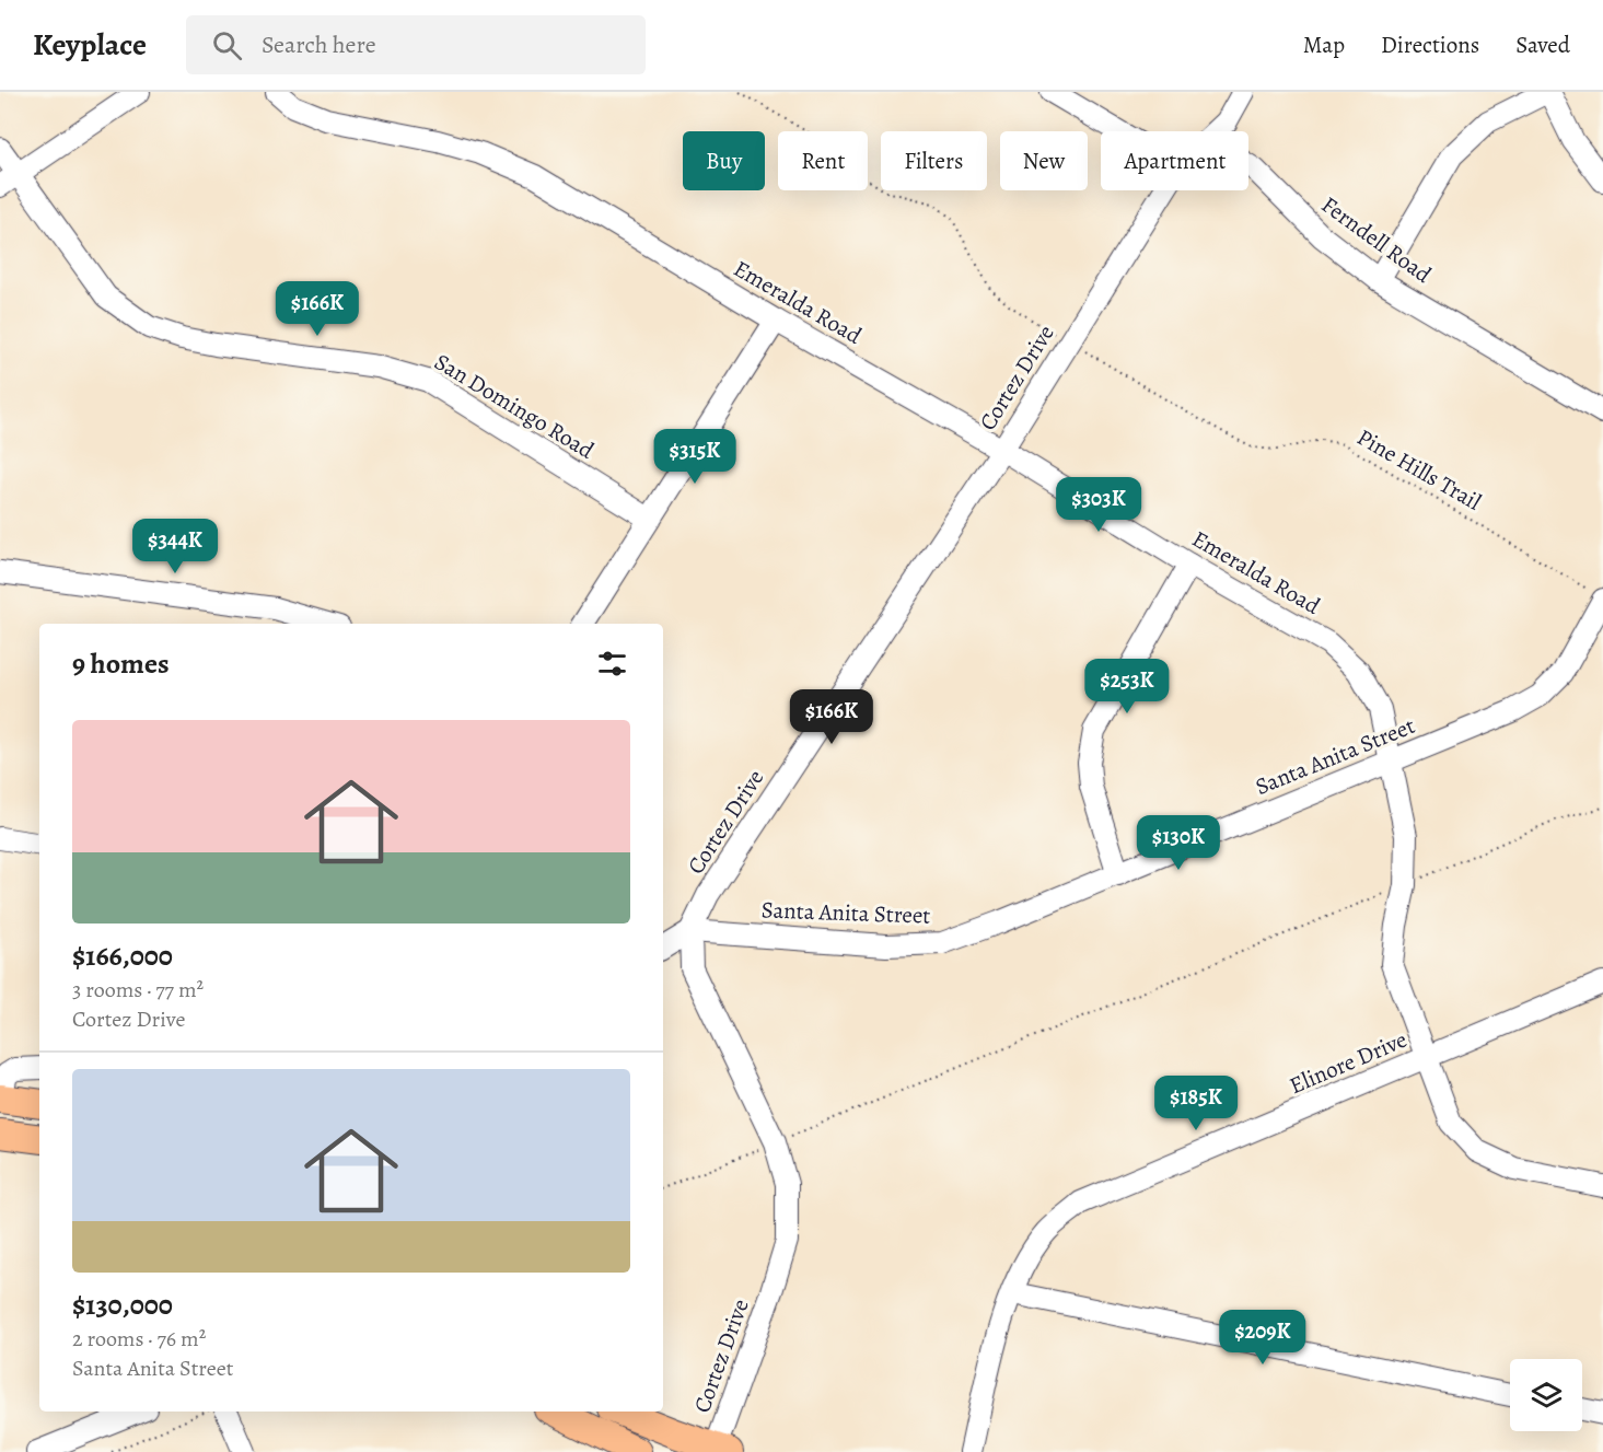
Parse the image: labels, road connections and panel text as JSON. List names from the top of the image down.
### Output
{
  "streets": {
    "street": [
      "Ferndell Road",
      "Emeralda Road",
      "Cortez Drive",
      "San Domingo Road",
      "Santa Anita Street",
      "Elinore Drive"
    ],
    "path": ["Pine Hills Trail"]
  },
  "crossings": [
    ["Emeralda Road", "Cortez Drive"],
    ["Emeralda Road", "Santa Anita Street"],
    ["Emeralda Road", "Elinore Drive"],
    ["Cortez Drive", "Santa Anita Street"],
    ["Pine Hills Trail", "Santa Anita Street"]
  ],
  "page": {
    "header": "Keyplace",
    "search": "Search here",
    "nav": ["Map", "Directions", "Saved"],
    "chip": [
      "Buy",
      "Rent",
      "Filters",
      "New",
      "Apartment"
    ],
    "price": [
      "$166K",
      "$315K",
      "$303K",
      "$344K",
      "$253K",
      "$166K",
      "$130K",
      "$185K",
      "$209K"
    ],
    "heading": "9 homes",
    "list": [
      {
        "name": "$166,000",
        "note": "3 rooms · 77 m² · Cortez Drive"
      },
      {
        "name": "$130,000",
        "note": "2 rooms · 76 m² · Santa Anita Street"
      }
    ]
  }
}
